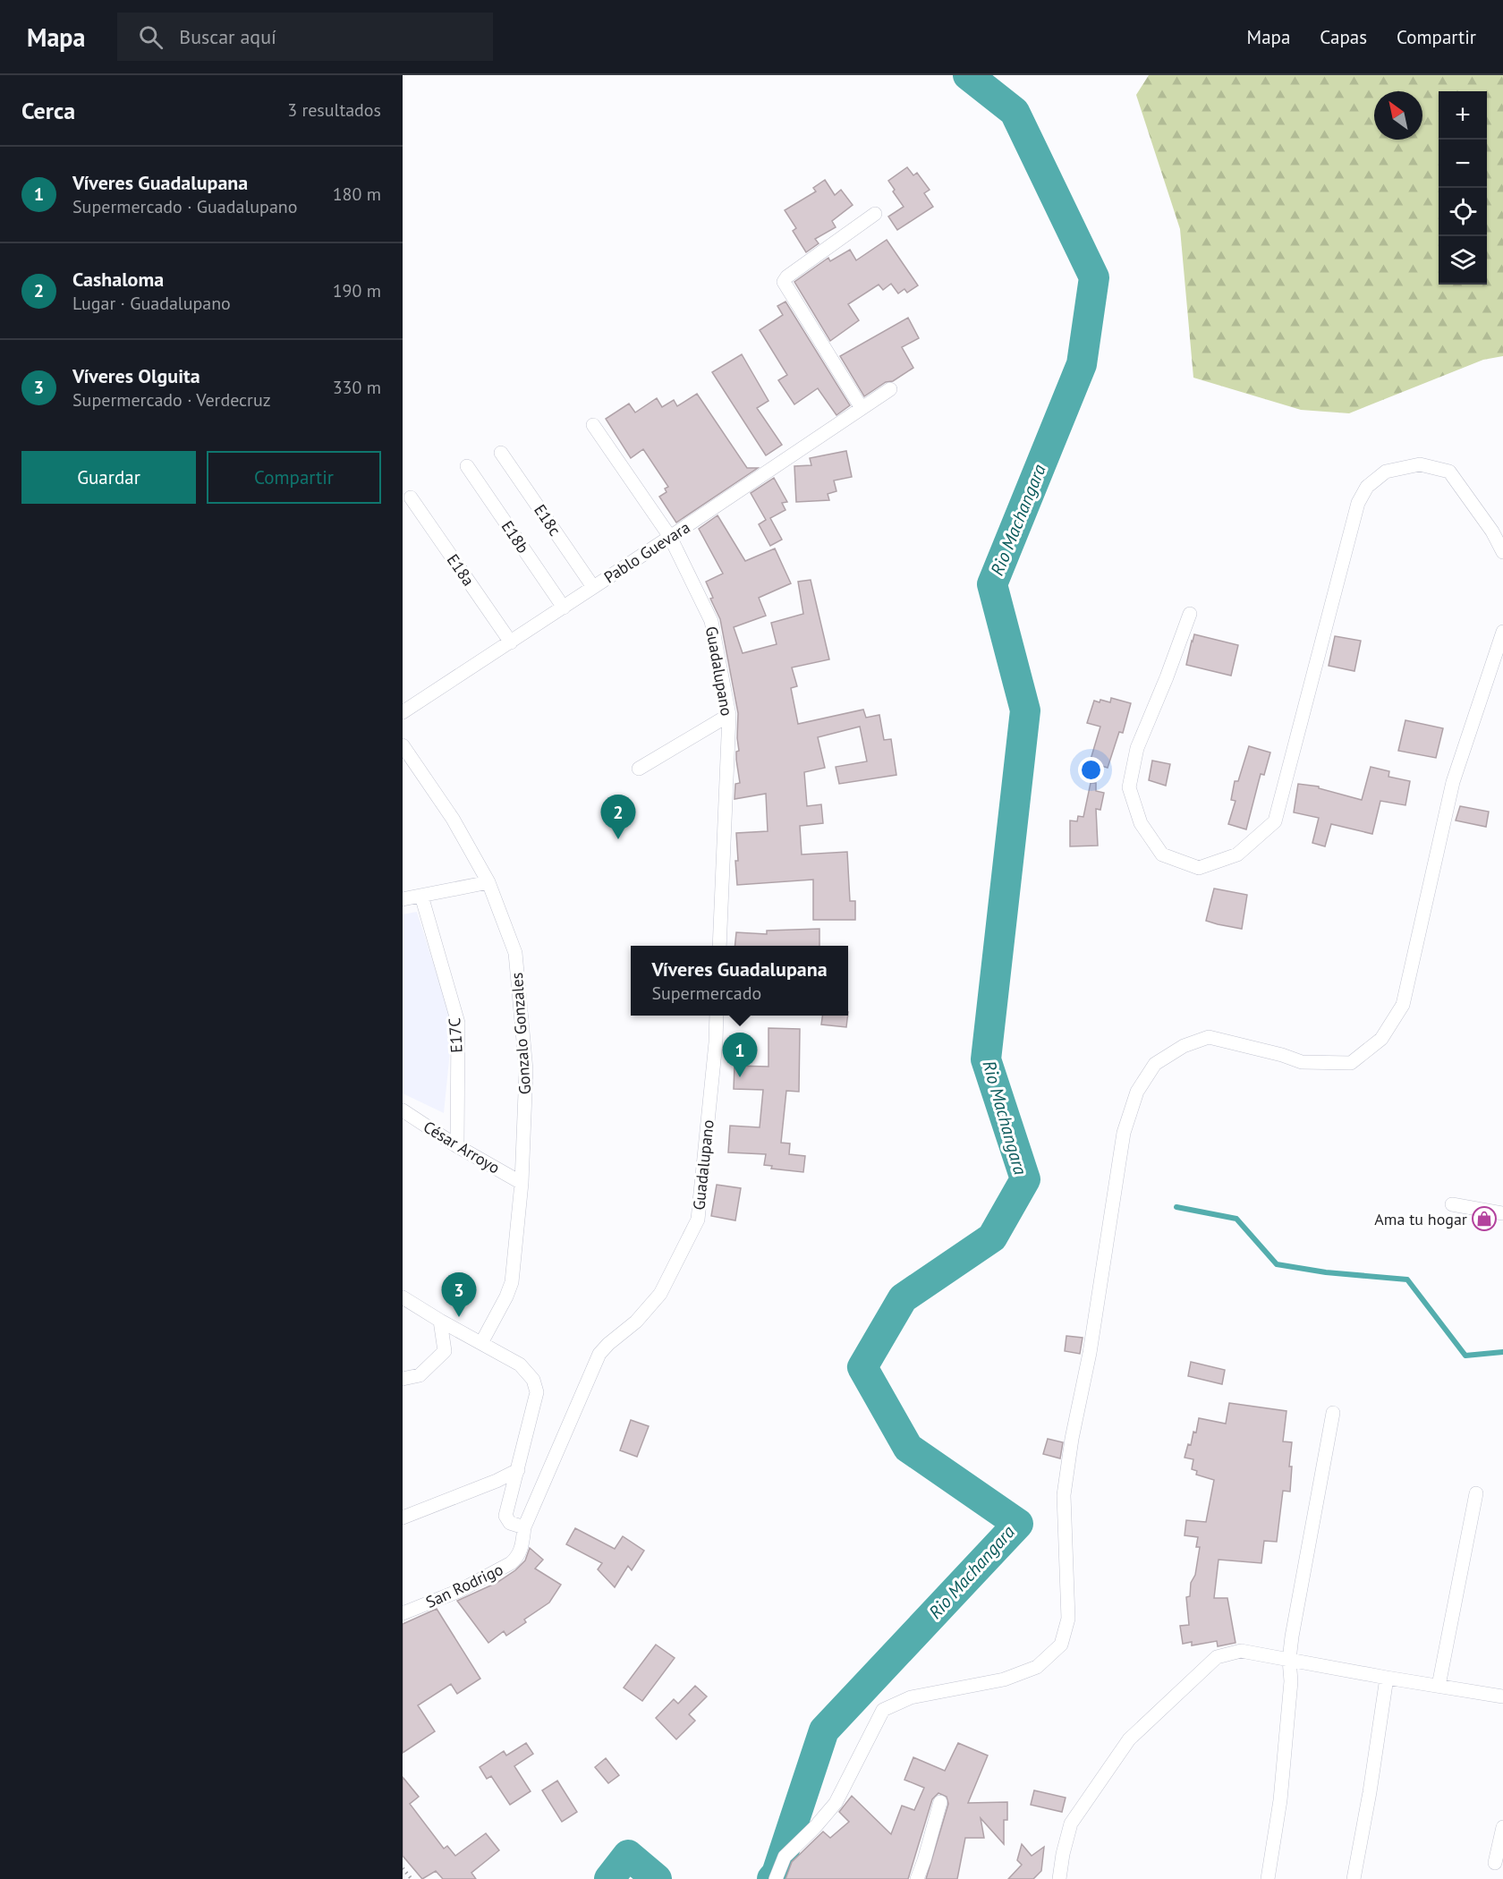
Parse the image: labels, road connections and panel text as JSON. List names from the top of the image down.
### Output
{
  "streets": {
    "street": [
      "E18c",
      "E18b",
      "Pablo Guevara",
      "E18a",
      "Guadalupano",
      "Gonzalo Gonzales",
      "E17C",
      "César Arroyo",
      "San Rodrigo"
    ]
  },
  "crossings": [
    ["E18c", "Pablo Guevara"],
    ["E18b", "Pablo Guevara"],
    ["Pablo Guevara", "E18a"],
    ["Pablo Guevara", "Guadalupano"],
    ["Guadalupano", "San Rodrigo"],
    ["Gonzalo Gonzales", "César Arroyo"],
    ["E17C", "César Arroyo"]
  ],
  "water": ["Rio Machangara"],
  "places": {
    "shop": ["Ama tu hogar"]
  },
  "north": "top left",
  "page": {
    "header": "Mapa",
    "search": "Buscar aquí",
    "nav": ["Mapa", "Capas", "Compartir"],
    "heading": ["Cerca", "3 resultados"],
    "map_buttons": ["+", "−"],
    "list": [
      {
        "mark": "1",
        "name": "Víveres Guadalupana",
        "note": "Supermercado · Guadalupano",
        "value": "180 m"
      },
      {
        "mark": "2",
        "name": "Cashaloma",
        "note": "Lugar · Guadalupano",
        "value": "190 m"
      },
      {
        "mark": "3",
        "name": "Víveres Olguita",
        "note": "Supermercado · Verdecruz",
        "value": "330 m"
      }
    ],
    "buttons": ["Guardar", "Compartir"],
    "pins": ["2", "1", "3"],
    "popup": ["Víveres Guadalupana", "Supermercado"]
  }
}
